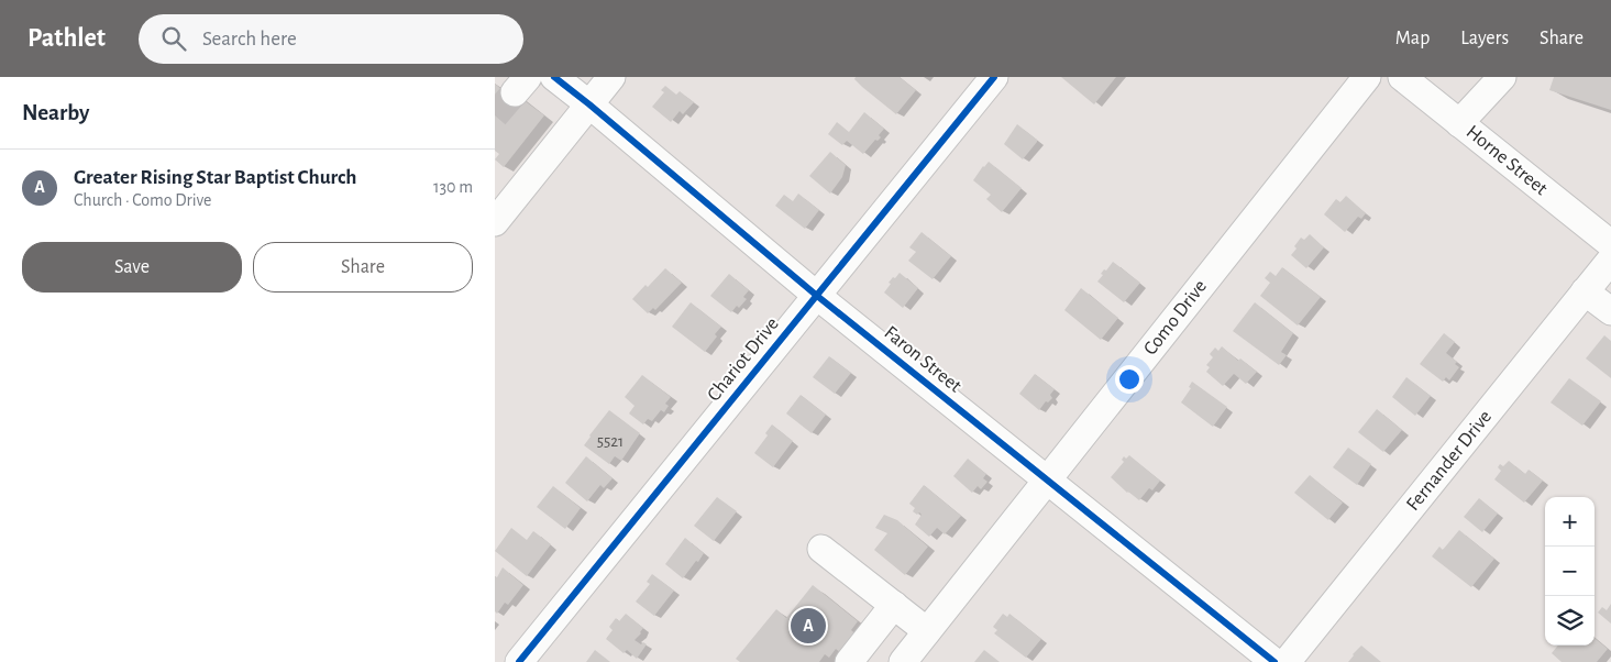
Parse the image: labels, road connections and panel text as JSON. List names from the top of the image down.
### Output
{
  "streets": {
    "street": [
      "Horne Street",
      "Como Drive",
      "Chariot Drive",
      "Faron Street",
      "Fernander Drive"
    ]
  },
  "crossings": [
    ["Como Drive", "Faron Street"],
    ["Chariot Drive", "Faron Street"]
  ],
  "house_numbers": ["5521"],
  "page": {
    "header": "Pathlet",
    "search": "Search here",
    "nav": ["Map", "Layers", "Share"],
    "heading": "Nearby",
    "list": [
      {
        "mark": "A",
        "name": "Greater Rising Star Baptist Church",
        "note": "Church · Como Drive",
        "value": "130 m"
      }
    ],
    "buttons": ["Save", "Share"],
    "map_buttons": ["+", "−"],
    "pins": "A"
  }
}
